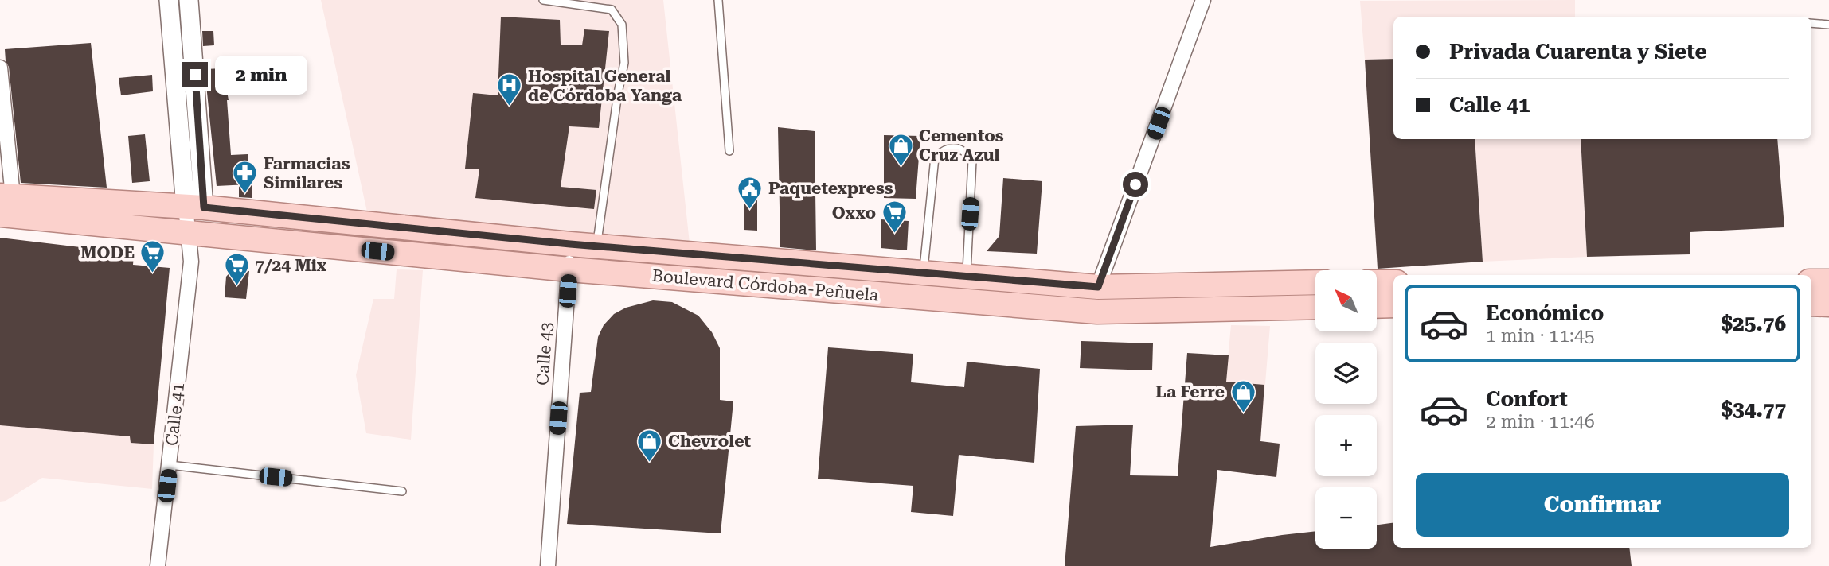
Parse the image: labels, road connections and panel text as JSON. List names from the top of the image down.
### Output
{
  "streets": {
    "main road": ["Boulevard Córdoba-Peñuela"],
    "street": ["Calle 43", "Calle 41"]
  },
  "crossings": [
    ["Boulevard Córdoba-Peñuela", "Calle 43"],
    ["Boulevard Córdoba-Peñuela", "Calle 41"]
  ],
  "places": {
    "hospital": ["Hospital General de Córdoba Yanga"],
    "shop": ["Cementos Cruz Azul", "La Ferre", "Chevrolet"],
    "pharmacy": ["Farmacias Similares"],
    "public building": ["Paquetexpress"],
    "supermarket": ["Oxxo", "MODE", "7/24 Mix"]
  },
  "north": "top left",
  "page": {
    "banner": ["Privada Cuarenta y Siete", "Calle 41"],
    "bubble": "2 min",
    "map_buttons": ["+", "−"],
    "list": [
      {
        "name": "Económico",
        "note": "1 min · 11:45",
        "value": "$25.76"
      },
      {
        "name": "Confort",
        "note": "2 min · 11:46",
        "value": "$34.77"
      }
    ],
    "buttons": "Confirmar"
  }
}
